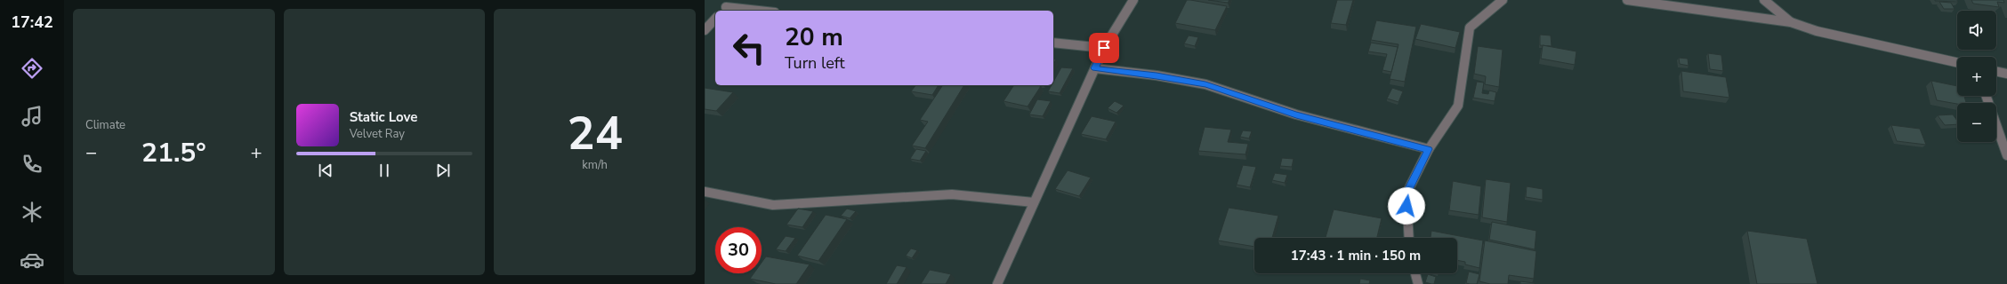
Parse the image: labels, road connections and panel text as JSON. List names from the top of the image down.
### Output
{
  "page": {
    "tabs": "17:42",
    "tile": [
      "Climate",
      ["24", "km/h"]
    ],
    "map_buttons": ["+", "−"],
    "turn": ["20 m", "Turn left"],
    "song": ["Static Love", "Velvet Ray"],
    "heat": ["−", "21.5°", "+"],
    "limit": "30",
    "trip": "17:43 · 1 min · 150 m"
  }
}
